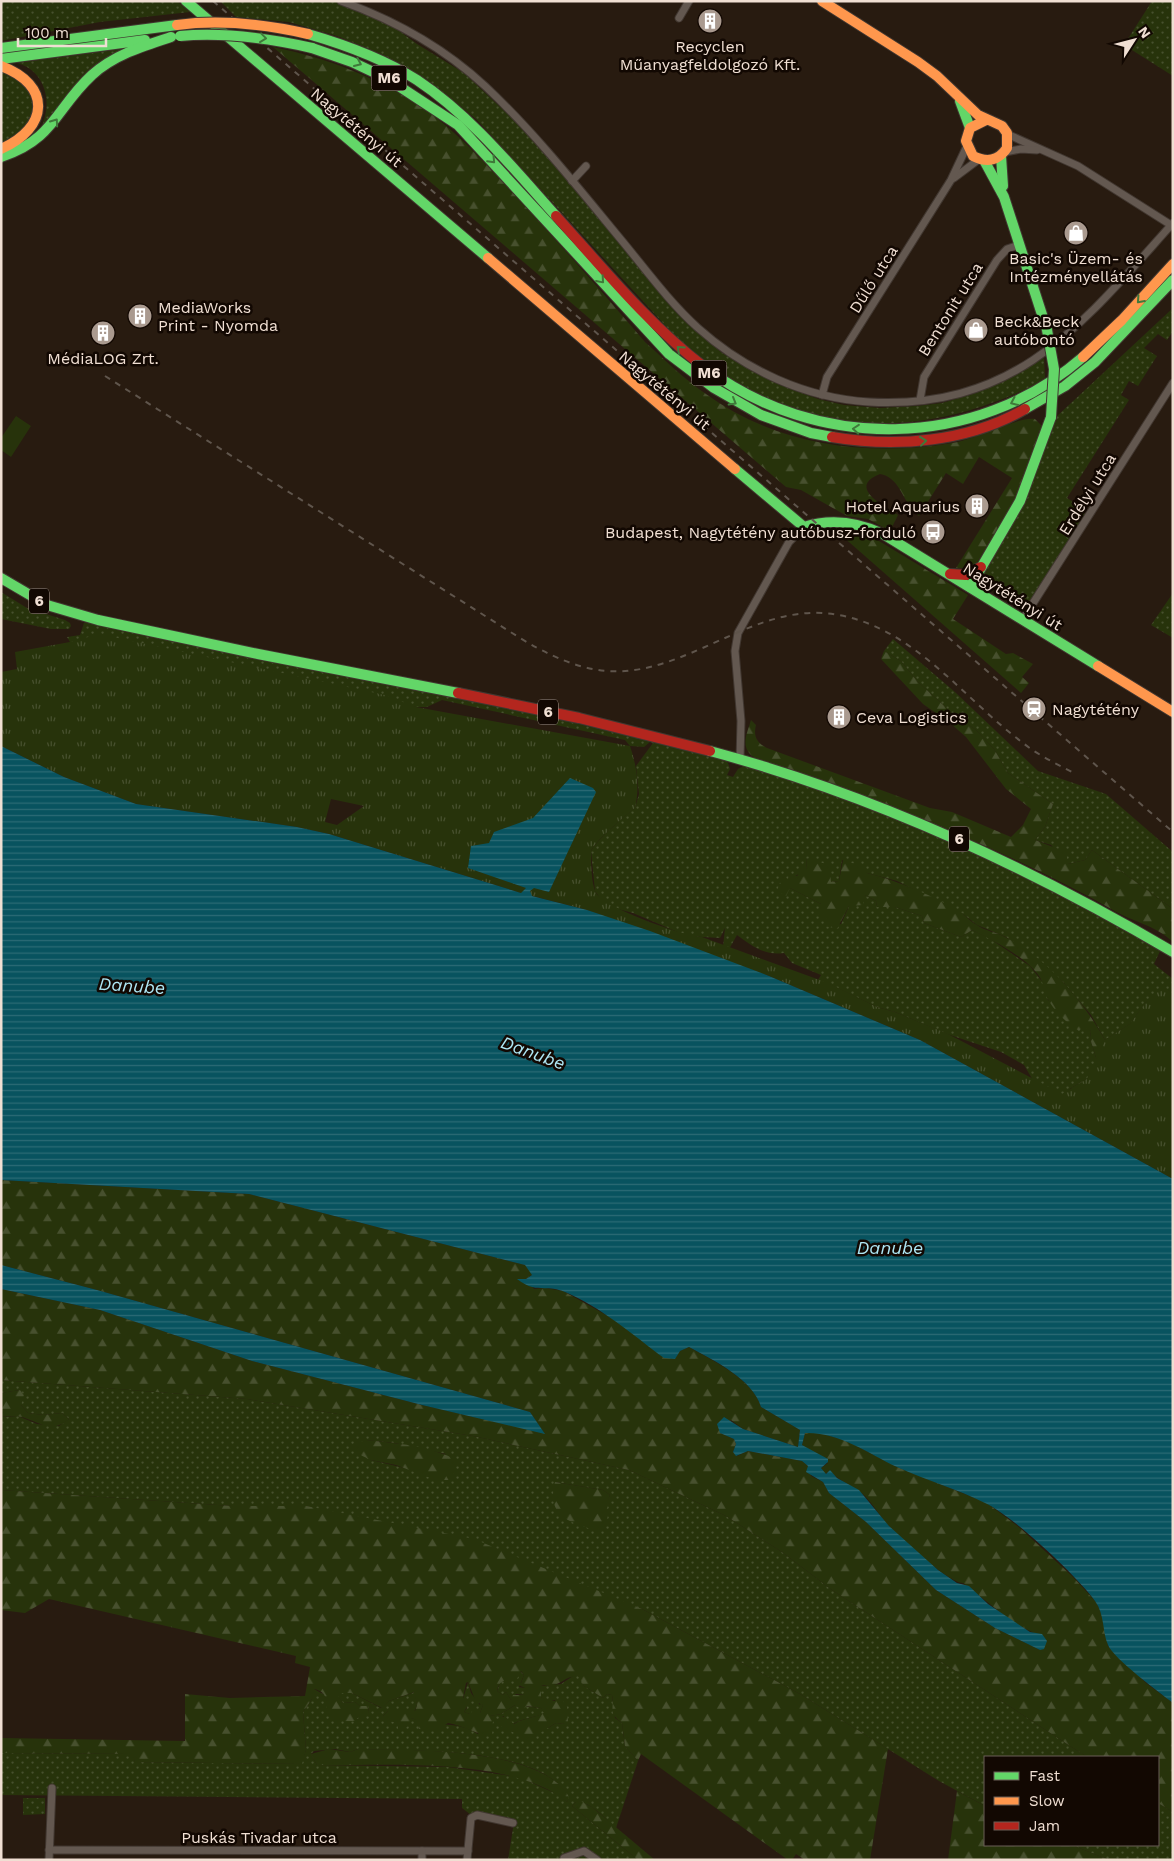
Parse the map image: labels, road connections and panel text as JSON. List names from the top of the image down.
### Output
{
  "streets": {
    "main road": ["M6", "Nagytétényi út", "6"],
    "street": [
      "Dűlő utca",
      "Bentonit utca",
      "Erdélyi utca",
      "Puskás Tivadar utca"
    ]
  },
  "crossings": [
    ["Nagytétényi út", "Erdélyi utca"]
  ],
  "water": ["Danube"],
  "places": {
    "building": [
      "Recyclen Műanyagfeldolgozó Kft.",
      "MediaWorks Print - Nyomda",
      "MédiaLOG Zrt.",
      "Hotel Aquarius",
      "Ceva Logistics"
    ],
    "shop": ["Basic's Üzem- és Intézményellátás", "Beck&Beck autóbontó"],
    "bus stop": ["Budapest, Nagytétény autóbusz-forduló"],
    "station": ["Nagytétény"]
  },
  "legend": ["Fast", "Slow", "Jam"],
  "scale_bar": "100 m",
  "north": "top right"
}
